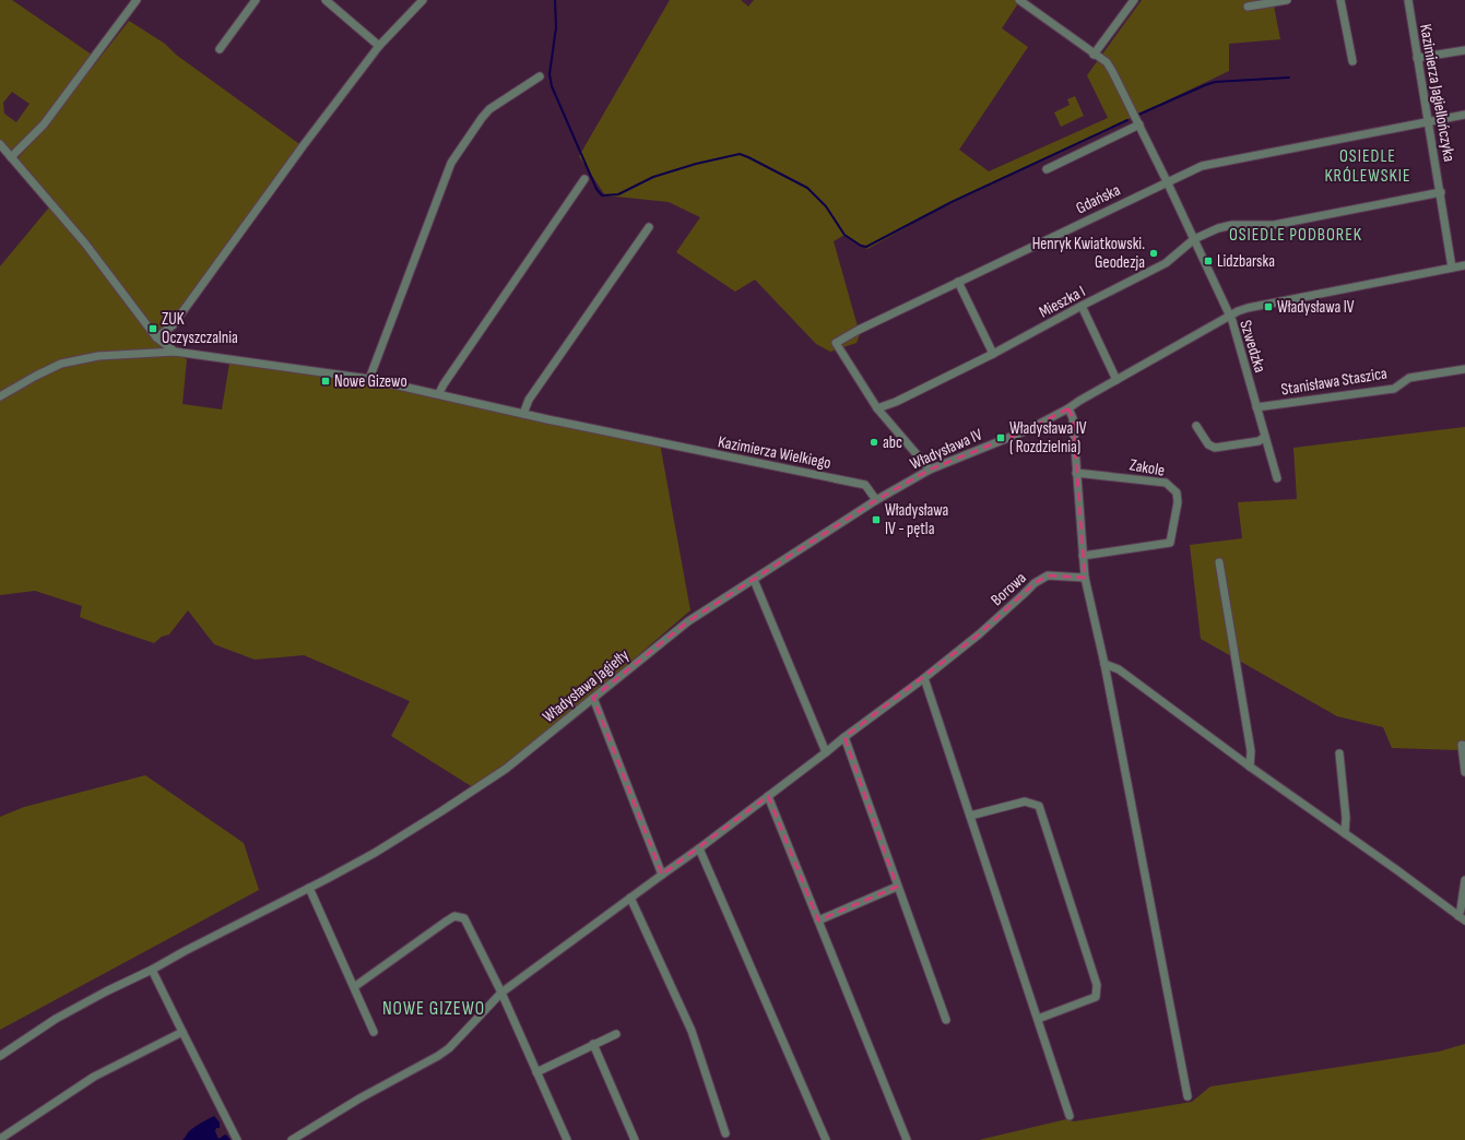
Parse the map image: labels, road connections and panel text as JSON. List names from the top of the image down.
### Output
{
  "streets": {
    "street": [
      "Kazimierza Jagiellończyka",
      "Gdańska",
      "Mieszka I",
      "Szwedzka",
      "Stanisława Staszica",
      "Władysława IV",
      "Kazimierza Wielkiego",
      "Zakole",
      "Borowa",
      "Władysława Jagiełły"
    ]
  },
  "crossings": [
    ["Kazimierza Jagiellończyka", "Gdańska"],
    ["Kazimierza Jagiellończyka", "Mieszka I"],
    ["Kazimierza Jagiellończyka", "Władysława IV"],
    ["Gdańska", "Mieszka I"],
    ["Szwedzka", "Stanisława Staszica"],
    ["Szwedzka", "Władysława IV"],
    ["Władysława IV", "Kazimierza Wielkiego"],
    ["Władysława IV", "Władysława Jagiełły"],
    ["Kazimierza Wielkiego", "Władysława Jagiełły"]
  ],
  "districts": ["OSIEDLE KRÓLEWSKIE", "OSIEDLE PODBOREK", "NOWE GIZEWO"],
  "places": {
    "other": ["Henryk Kwiatkowski. Geodezja", "abc"],
    "transit": [
      "Lidzbarska",
      "Władysława IV",
      "ZUK Oczyszczalnia",
      "Nowe Gizewo",
      "Władysława IV ( Rozdzielnia)",
      "Władysława IV - pętla"
    ]
  }
}
